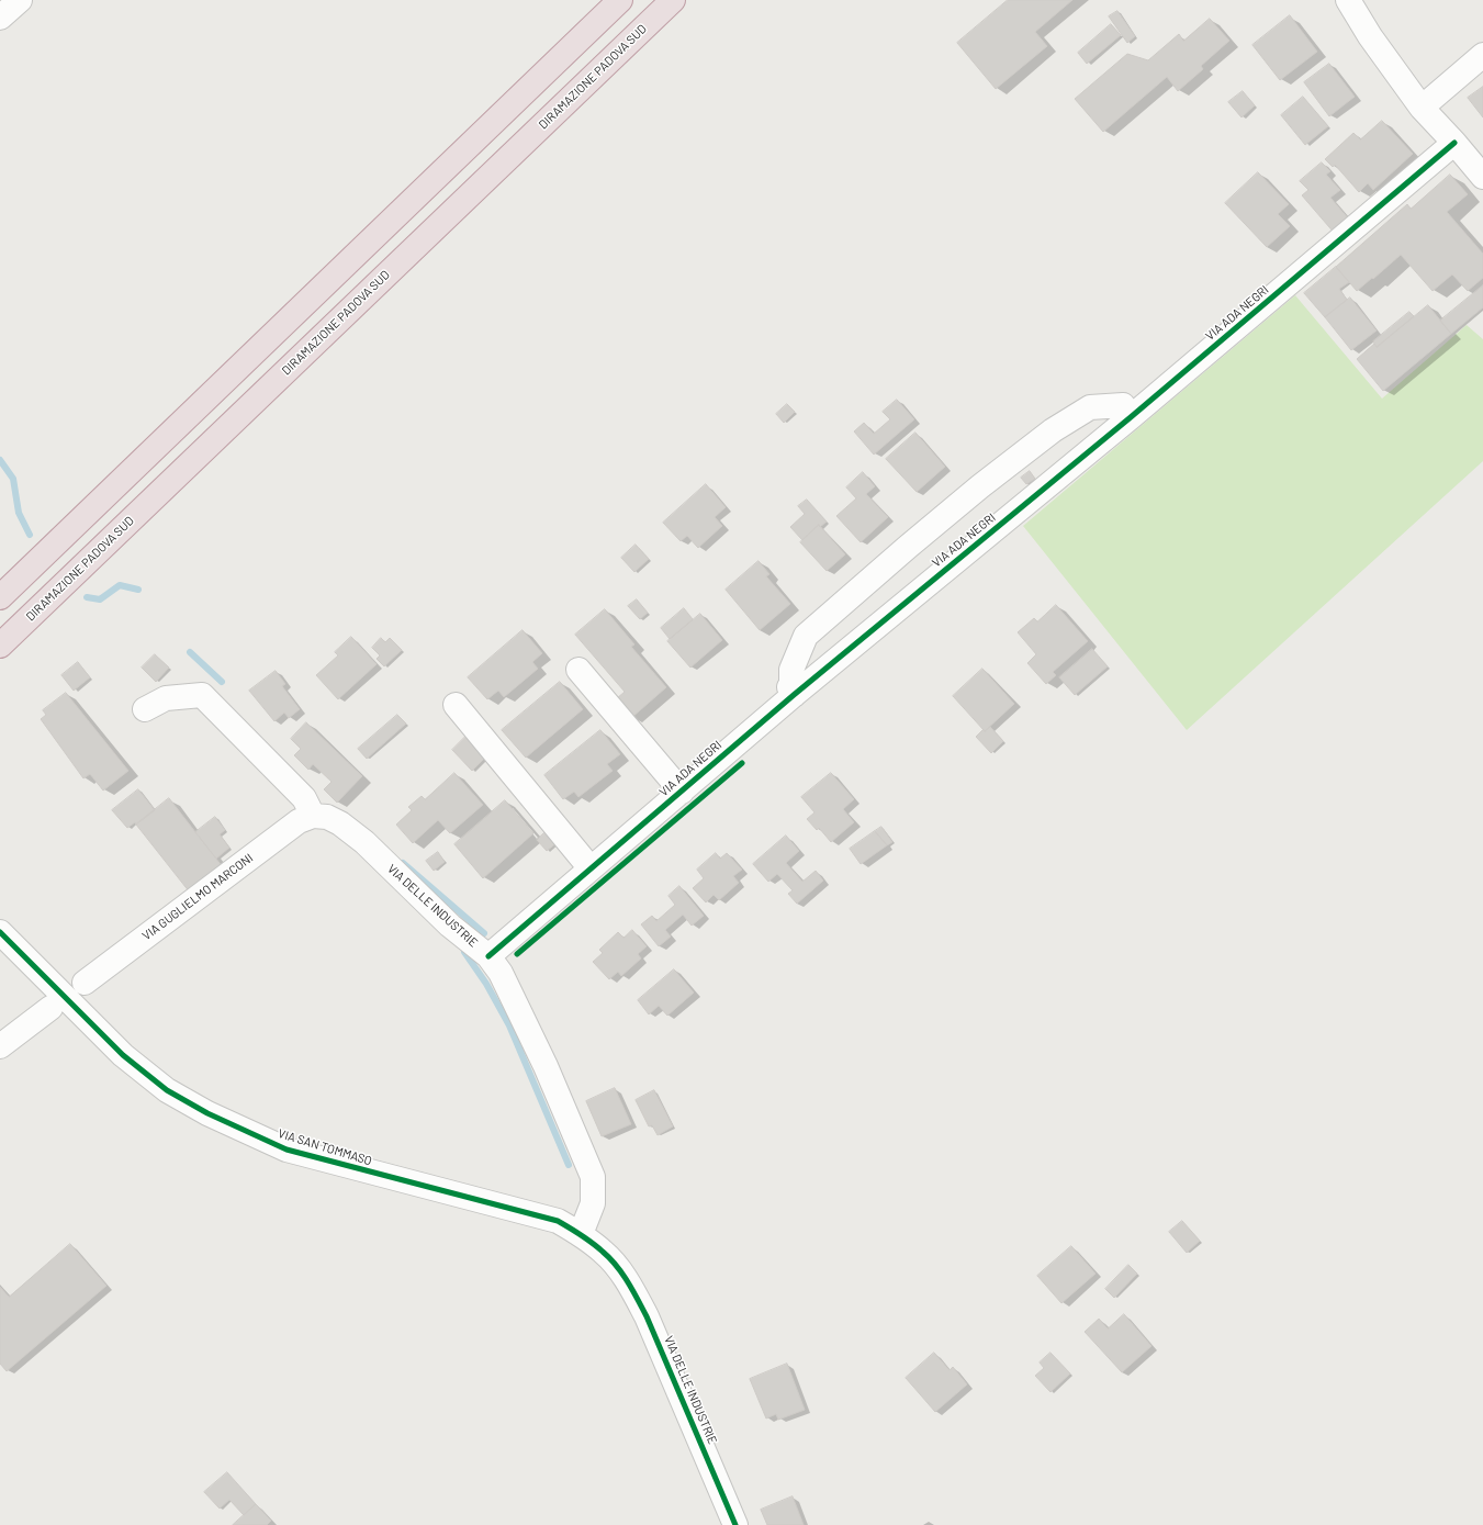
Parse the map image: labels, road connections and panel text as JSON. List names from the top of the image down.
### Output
{
  "streets": {
    "highway": ["DIRAMAZIONE PADOVA SUD"],
    "street": [
      "VIA ADA NEGRI",
      "VIA GUGLIELMO MARCONI",
      "VIA DELLE INDUSTRIE",
      "VIA SAN TOMMASO"
    ]
  },
  "crossings": [
    ["VIA ADA NEGRI", "VIA DELLE INDUSTRIE"],
    ["VIA GUGLIELMO MARCONI", "VIA DELLE INDUSTRIE"],
    ["VIA DELLE INDUSTRIE", "VIA SAN TOMMASO"]
  ]
}
